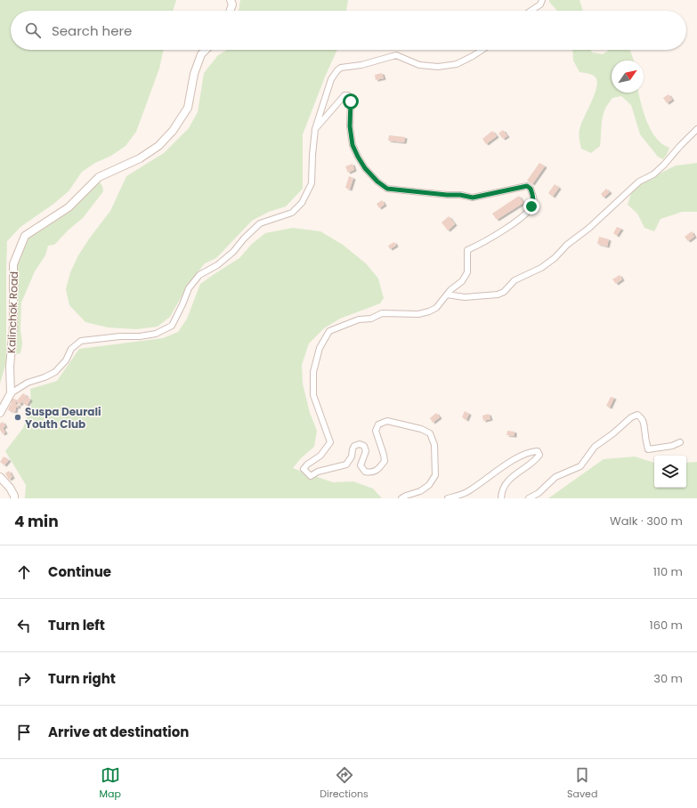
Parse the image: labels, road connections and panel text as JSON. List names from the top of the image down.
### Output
{
  "streets": {
    "street": ["Kalinchok Road"]
  },
  "places": ["Suspa Deurali Youth Club"],
  "north": "top right",
  "page": {
    "search": "Search here",
    "heading": ["4 min", "Walk · 300 m"],
    "list": [
      ["Continue", "110 m"],
      ["Turn left", "160 m"],
      ["Turn right", "30 m"],
      "Arrive at destination"
    ],
    "nav": ["Map", "Directions", "Saved"]
  }
}
